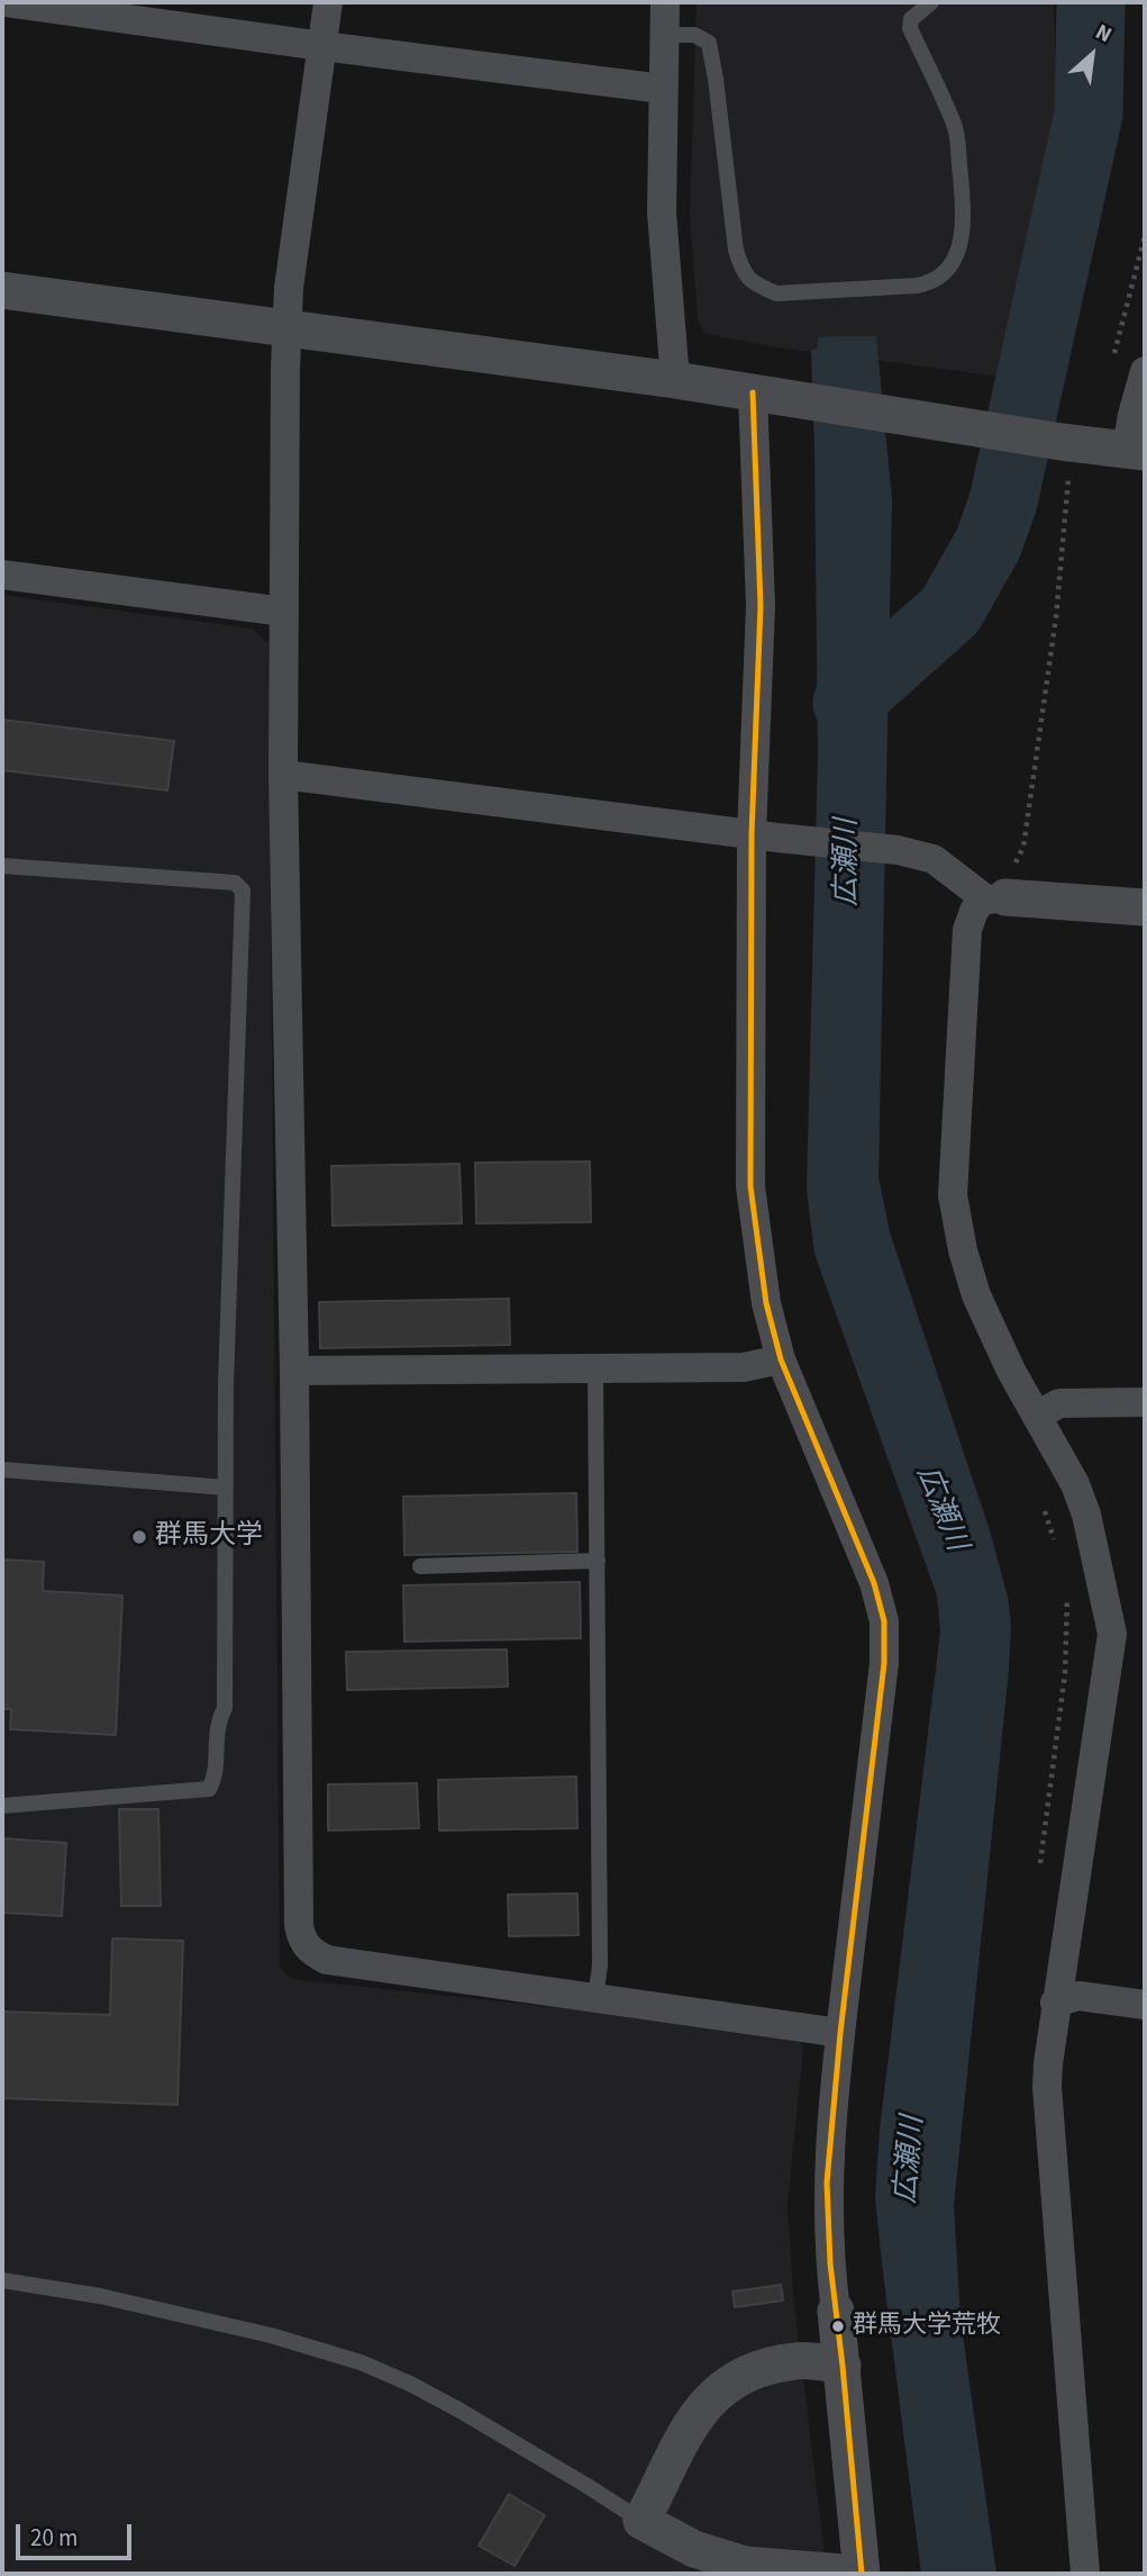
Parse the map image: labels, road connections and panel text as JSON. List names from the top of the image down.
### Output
{
  "water": ["広瀬川"],
  "places": ["群馬大学", "群馬大学荒牧"],
  "scale_bar": "20 m",
  "north": "top right"
}
